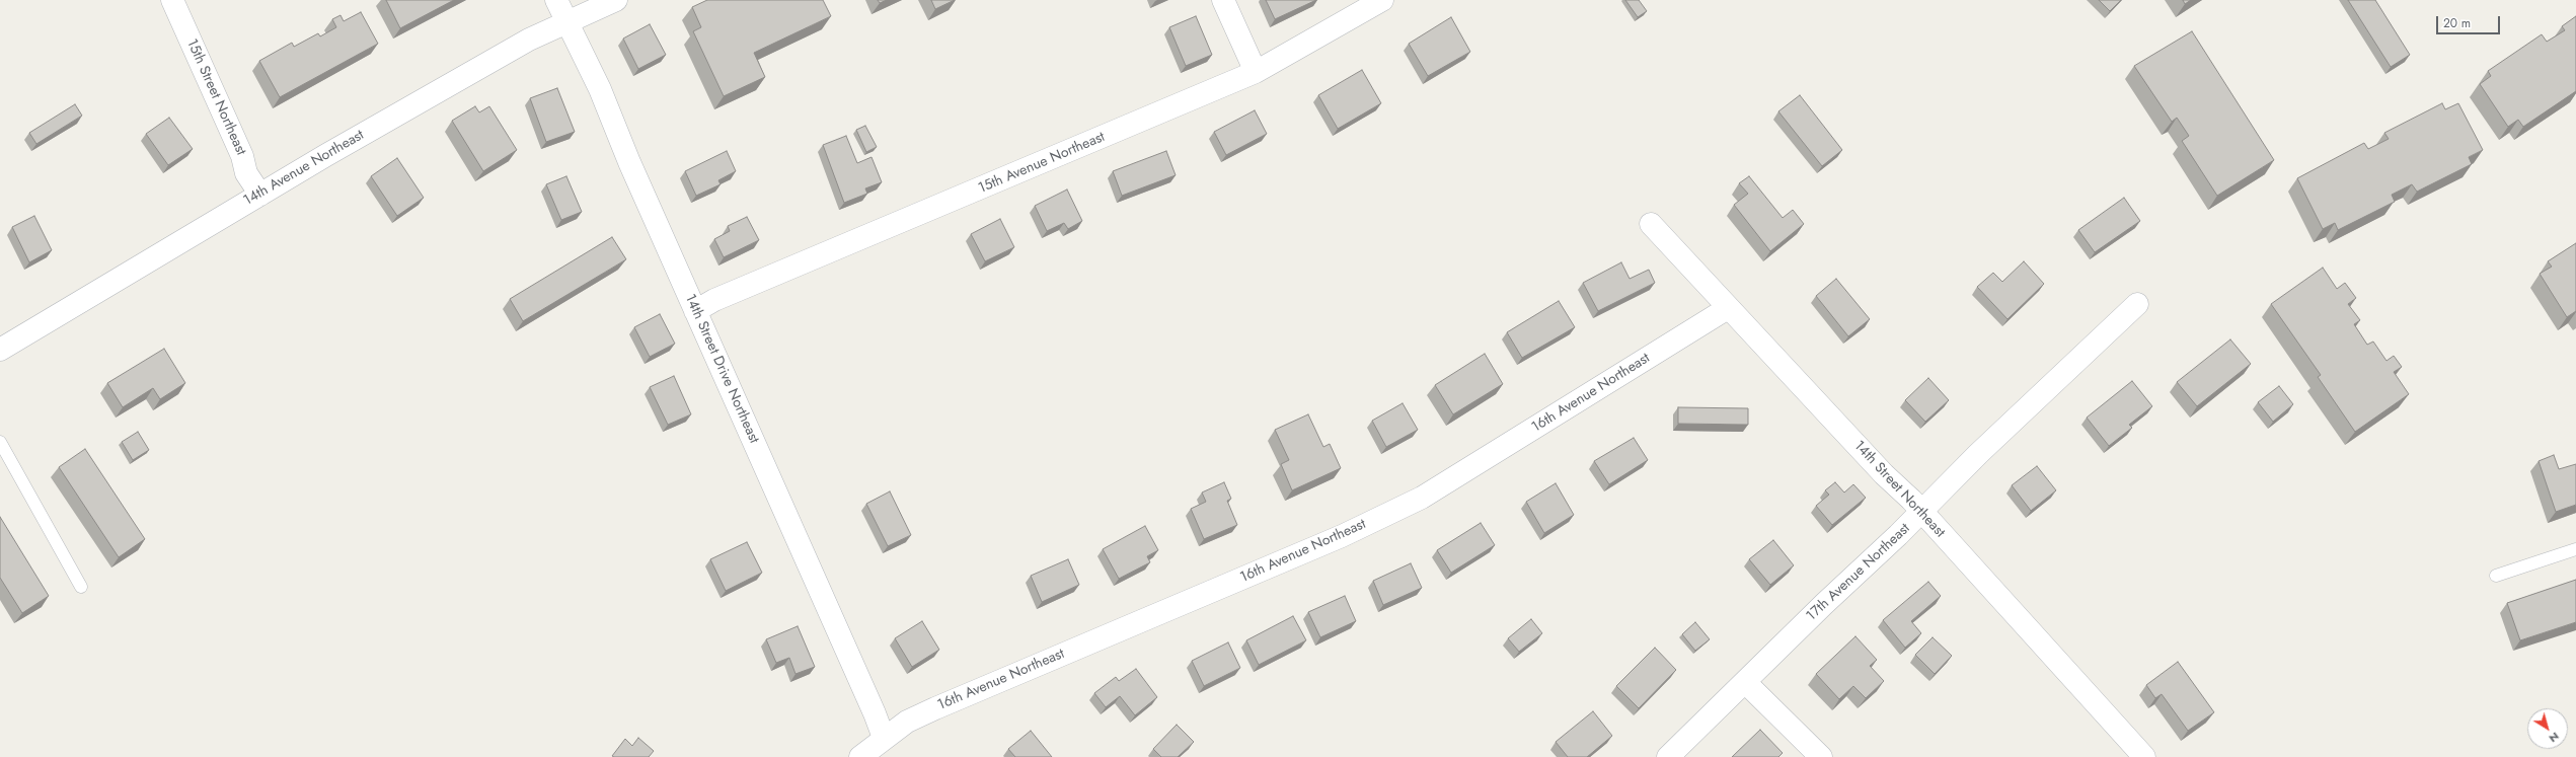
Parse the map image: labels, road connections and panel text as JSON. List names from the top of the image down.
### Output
{
  "streets": {
    "street": [
      "15th Street Northeast",
      "15th Avenue Northeast",
      "14th Avenue Northeast",
      "14th Street Drive Northeast",
      "16th Avenue Northeast",
      "14th Street Northeast",
      "17th Avenue Northeast"
    ]
  },
  "crossings": [
    ["15th Street Northeast", "14th Avenue Northeast"],
    ["15th Avenue Northeast", "14th Street Drive Northeast"],
    ["14th Avenue Northeast", "14th Street Drive Northeast"],
    ["14th Street Drive Northeast", "16th Avenue Northeast"],
    ["16th Avenue Northeast", "14th Street Northeast"],
    ["14th Street Northeast", "17th Avenue Northeast"]
  ],
  "scale_bar": "20 m",
  "north": "bottom right"
}
